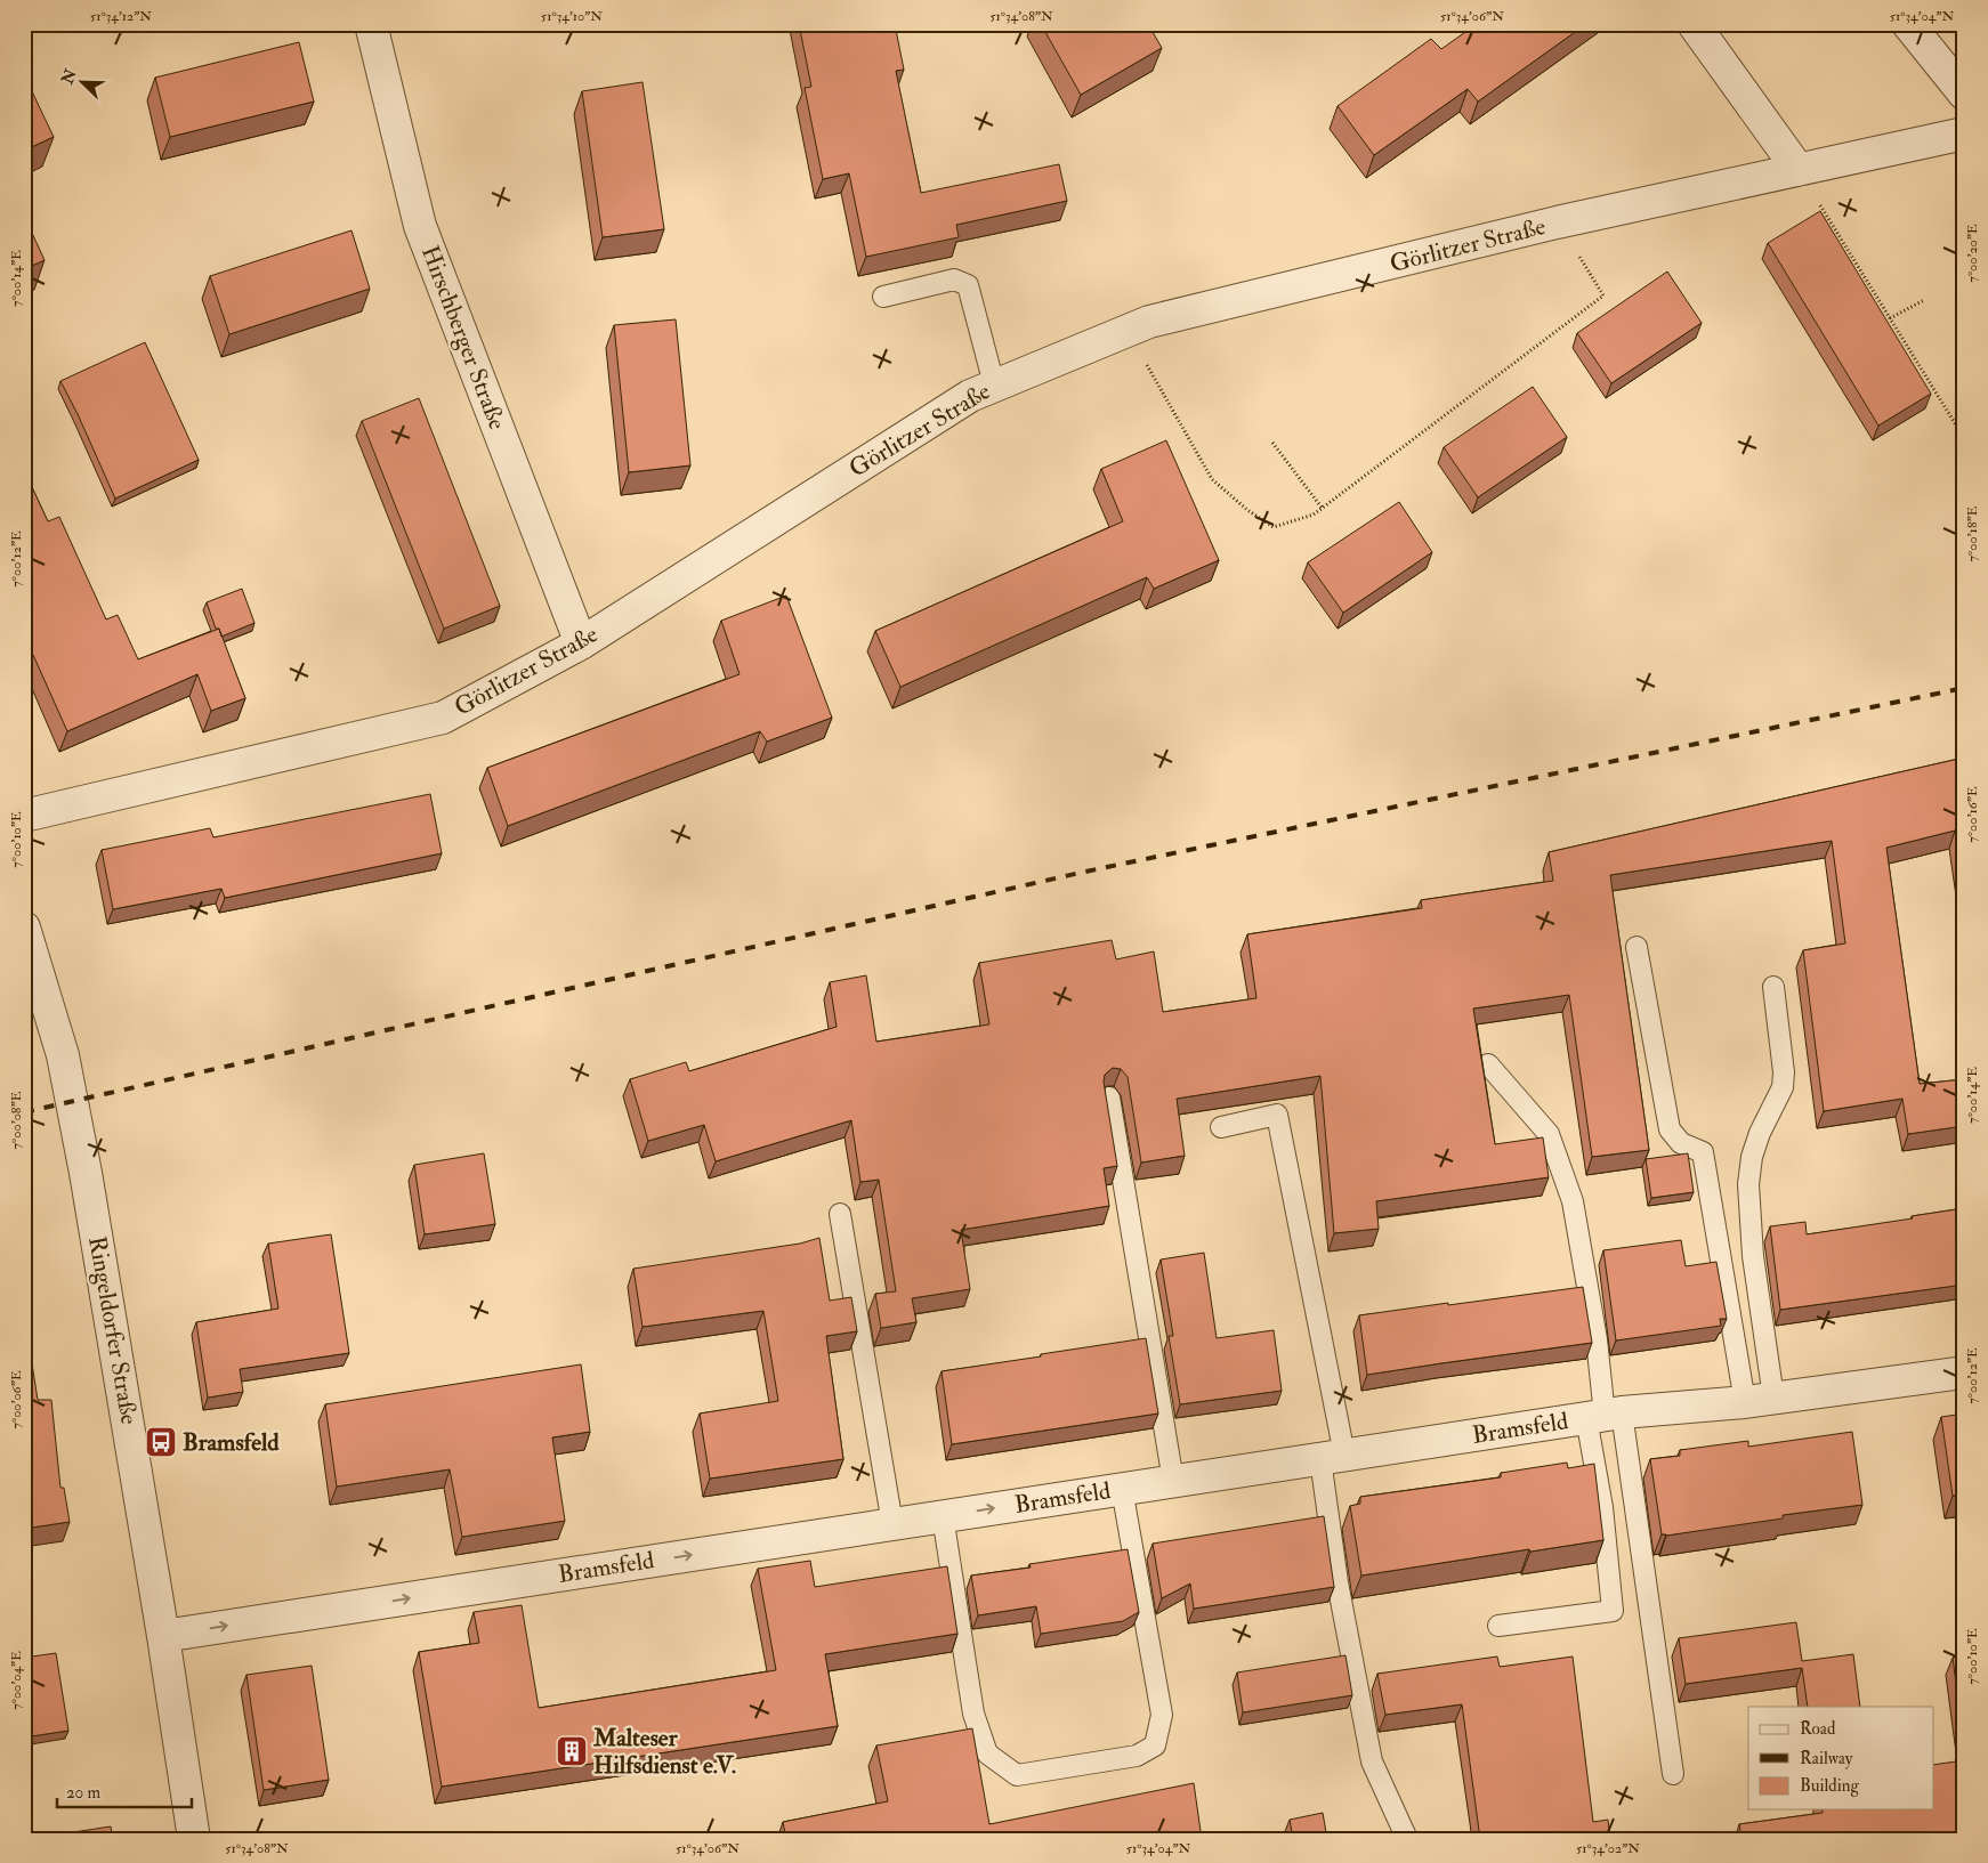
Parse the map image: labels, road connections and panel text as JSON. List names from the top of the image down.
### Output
{
  "streets": {
    "street": [
      "Görlitzer Straße",
      "Hirschberger Straße",
      "Ringeldorfer Straße",
      "Bramsfeld"
    ]
  },
  "crossings": [
    ["Görlitzer Straße", "Hirschberger Straße"],
    ["Ringeldorfer Straße", "Bramsfeld"]
  ],
  "one_way": ["Bramsfeld"],
  "places": {
    "bus stop": ["Bramsfeld"],
    "building": ["Malteser Hilfsdienst e.V."]
  },
  "legend": ["Road", "Railway", "Building"],
  "scale_bar": "20 m",
  "north": "top left",
  "coordinates": [
    "51°34'12\"N",
    "51°34'10\"N",
    "51°34'08\"N",
    "51°34'06\"N",
    "51°34'04\"N",
    "7°00'20\"E",
    "7°00'14\"E",
    "7°00'18\"E",
    "7°00'12\"E",
    "7°00'16\"E",
    "7°00'10\"E",
    "7°00'08\"E",
    "7°00'06\"E",
    "7°00'04\"E",
    "51°34'02\"N"
  ]
}
